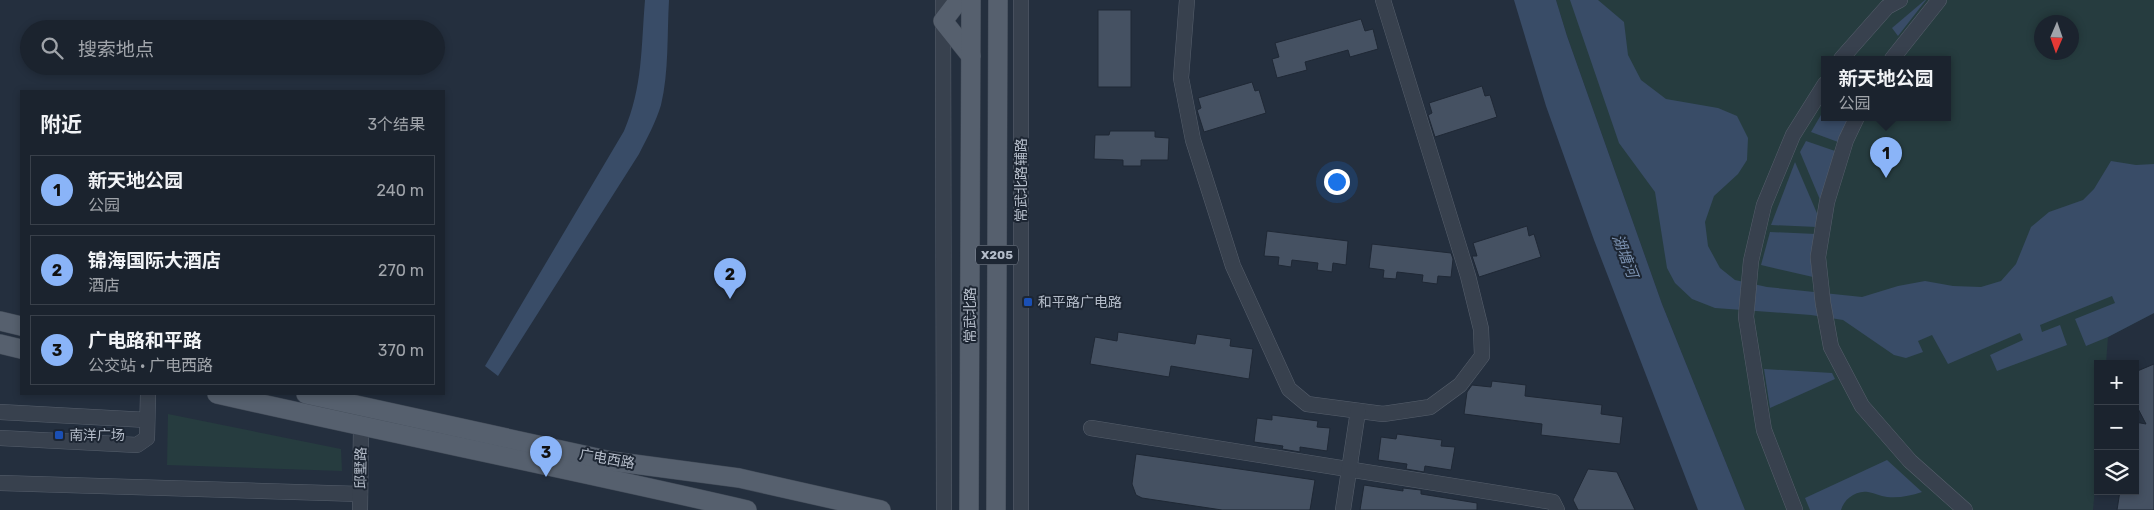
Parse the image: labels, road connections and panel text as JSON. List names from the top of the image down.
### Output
{
  "streets": {
    "main road": ["X205", "常武北路", "广电西路"],
    "street": ["常武北路辅路", "邱墅路"]
  },
  "crossings": [
    ["广电西路", "邱墅路"]
  ],
  "water": ["湖塘河"],
  "places": {
    "transit": ["和平路广电路", "南洋广场"]
  },
  "north": "bottom",
  "page": {
    "search": "搜索地点",
    "popup": ["新天地公园", "公园"],
    "heading": ["附近", "3个结果"],
    "pins": ["1", "2", "3"],
    "list": [
      {
        "mark": "1",
        "name": "新天地公园",
        "note": "公园",
        "value": "240 m"
      },
      {
        "mark": "2",
        "name": "锦海国际大酒店",
        "note": "酒店",
        "value": "270 m"
      },
      {
        "mark": "3",
        "name": "广电路和平路",
        "note": "公交站 · 广电西路",
        "value": "370 m"
      }
    ],
    "map_buttons": ["+", "−"]
  }
}
